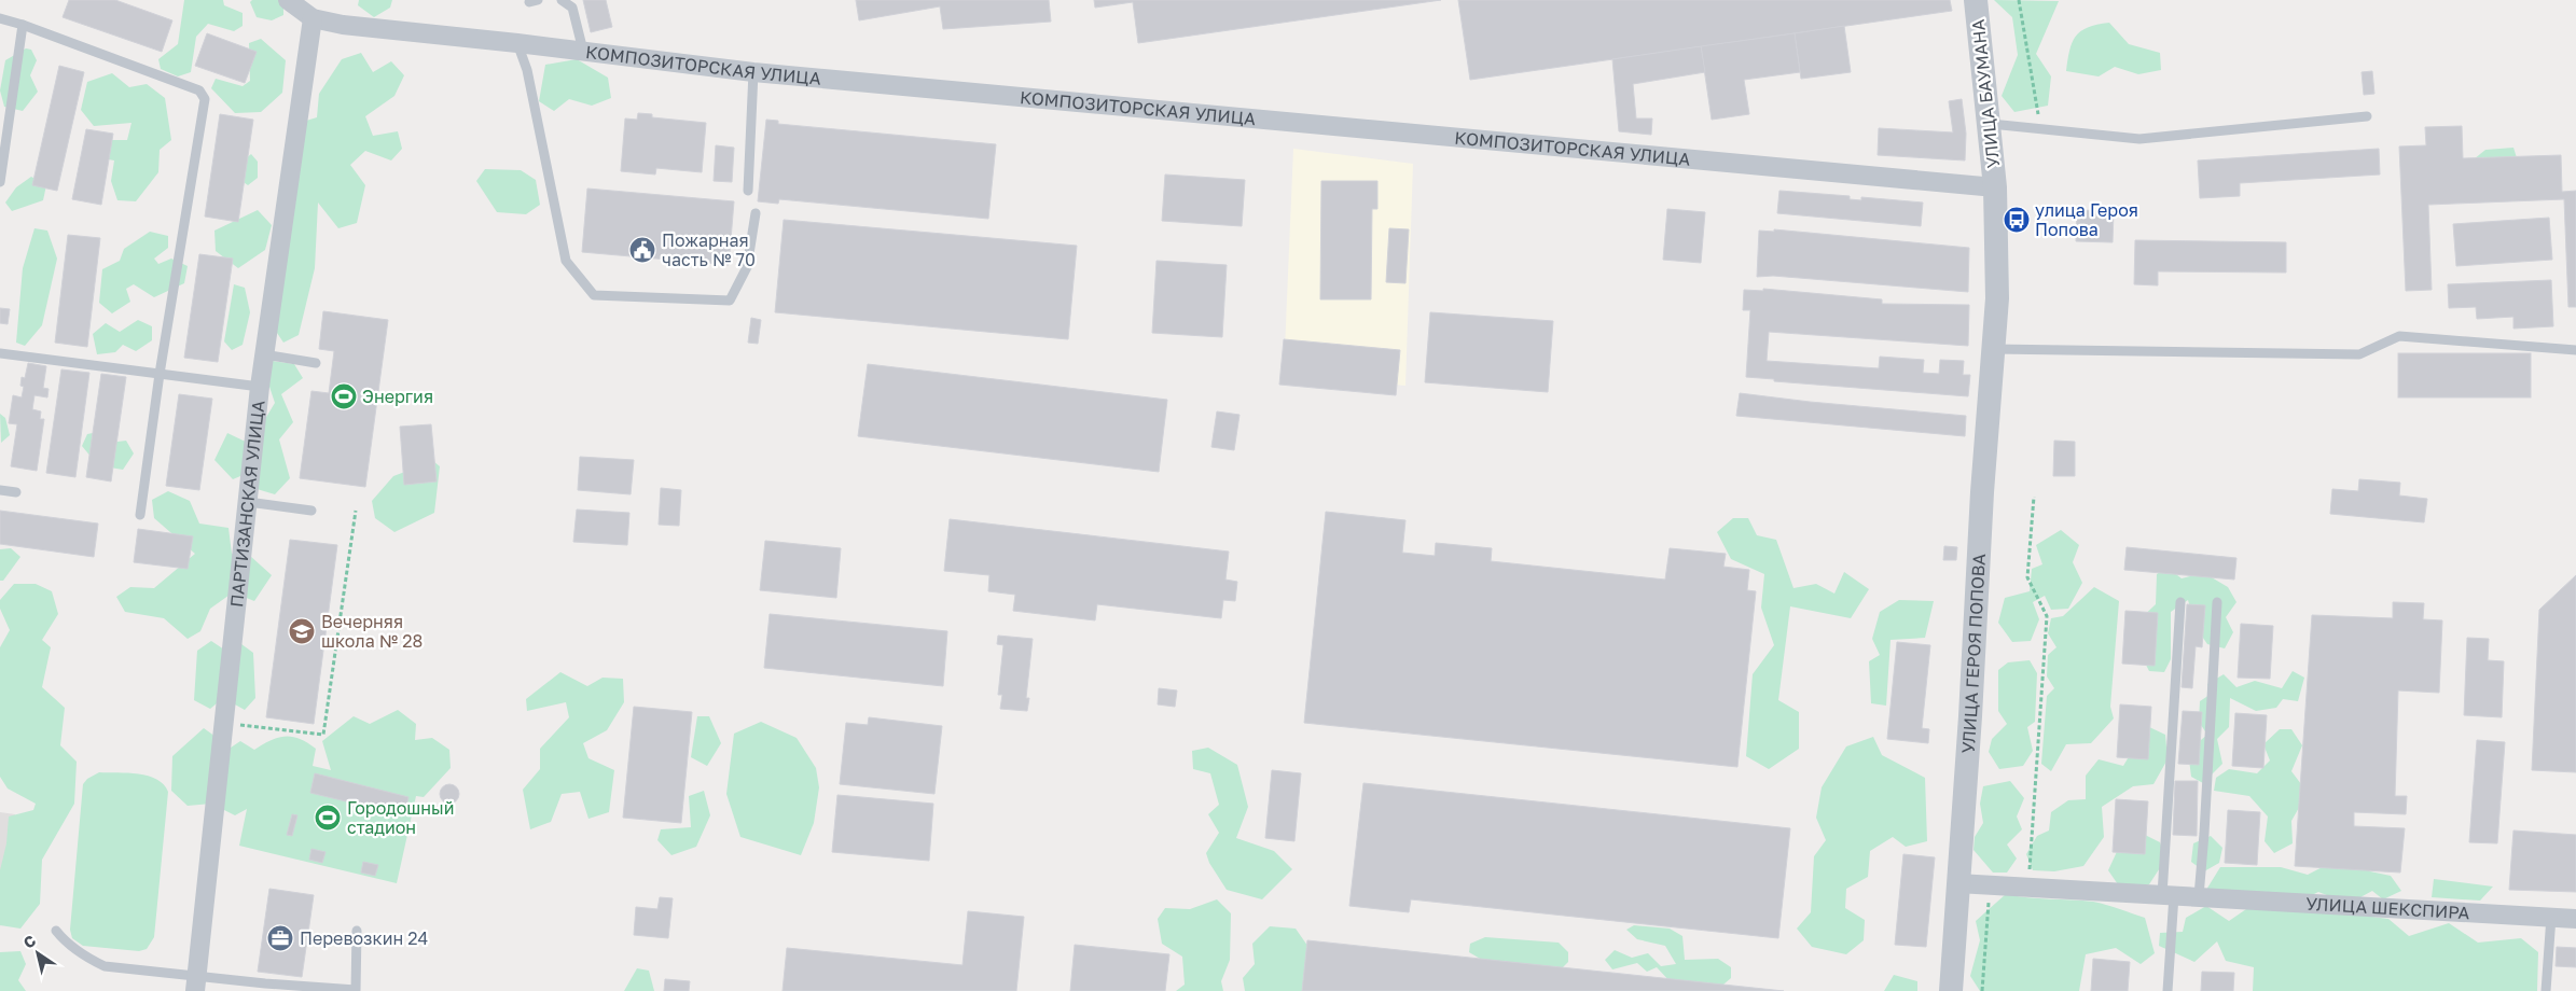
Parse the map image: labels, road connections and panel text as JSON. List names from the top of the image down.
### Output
{
  "streets": {
    "street": [
      "КОМПОЗИТОРСКАЯ УЛИЦА",
      "УЛИЦА БАУМАНА",
      "ПАРТИЗАНСКАЯ УЛИЦА",
      "УЛИЦА ГЕРОЯ ПОПОВА",
      "УЛИЦА ШЕКСПИРА"
    ]
  },
  "crossings": [
    ["КОМПОЗИТОРСКАЯ УЛИЦА", "УЛИЦА БАУМАНА"],
    ["КОМПОЗИТОРСКАЯ УЛИЦА", "ПАРТИЗАНСКАЯ УЛИЦА"],
    ["КОМПОЗИТОРСКАЯ УЛИЦА", "УЛИЦА ГЕРОЯ ПОПОВА"],
    ["УЛИЦА БАУМАНА", "УЛИЦА ГЕРОЯ ПОПОВА"],
    ["УЛИЦА ГЕРОЯ ПОПОВА", "УЛИЦА ШЕКСПИРА"]
  ],
  "places": {
    "bus stop": ["улица Героя Попова"],
    "public building": ["Пожарная часть № 70"],
    "sports": ["Энергия", "Городошный стадион"],
    "school or university": ["Вечерняя школа № 28"],
    "office": ["Перевозкин 24"]
  },
  "north": "top left"
}
